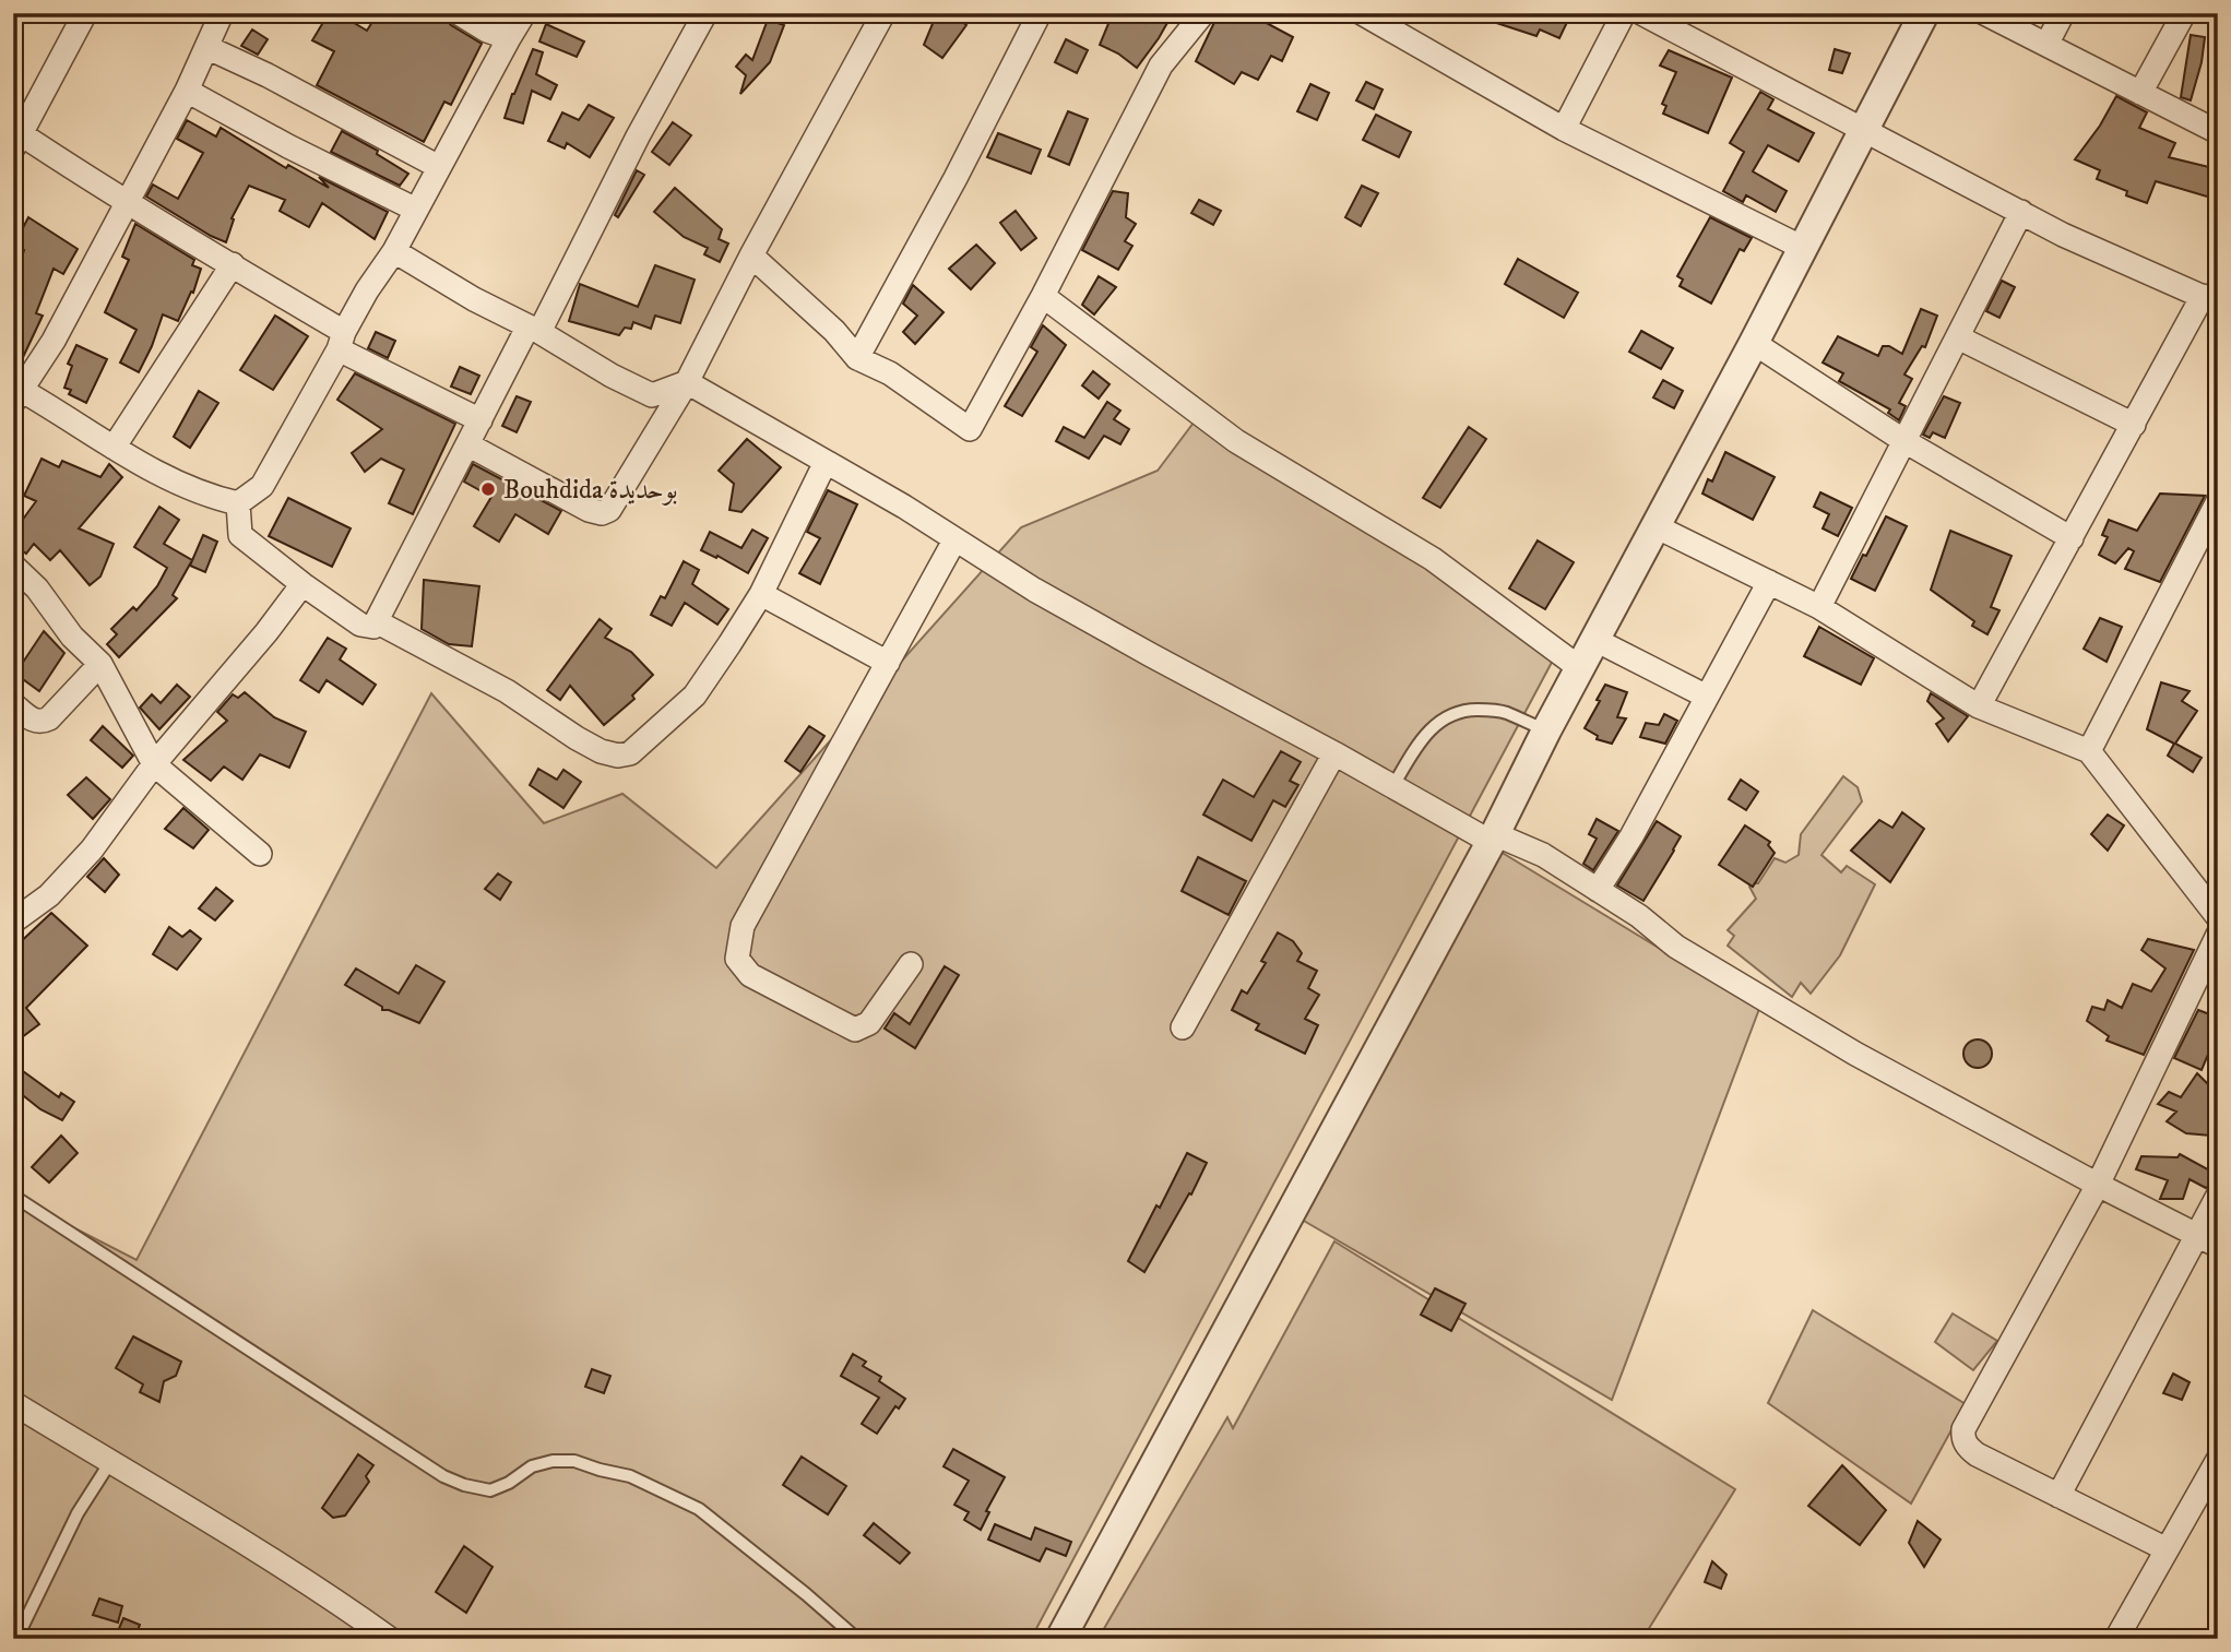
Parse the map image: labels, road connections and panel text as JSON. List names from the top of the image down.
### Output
{
  "places": ["Bouhdida بوحديدة"]
}
